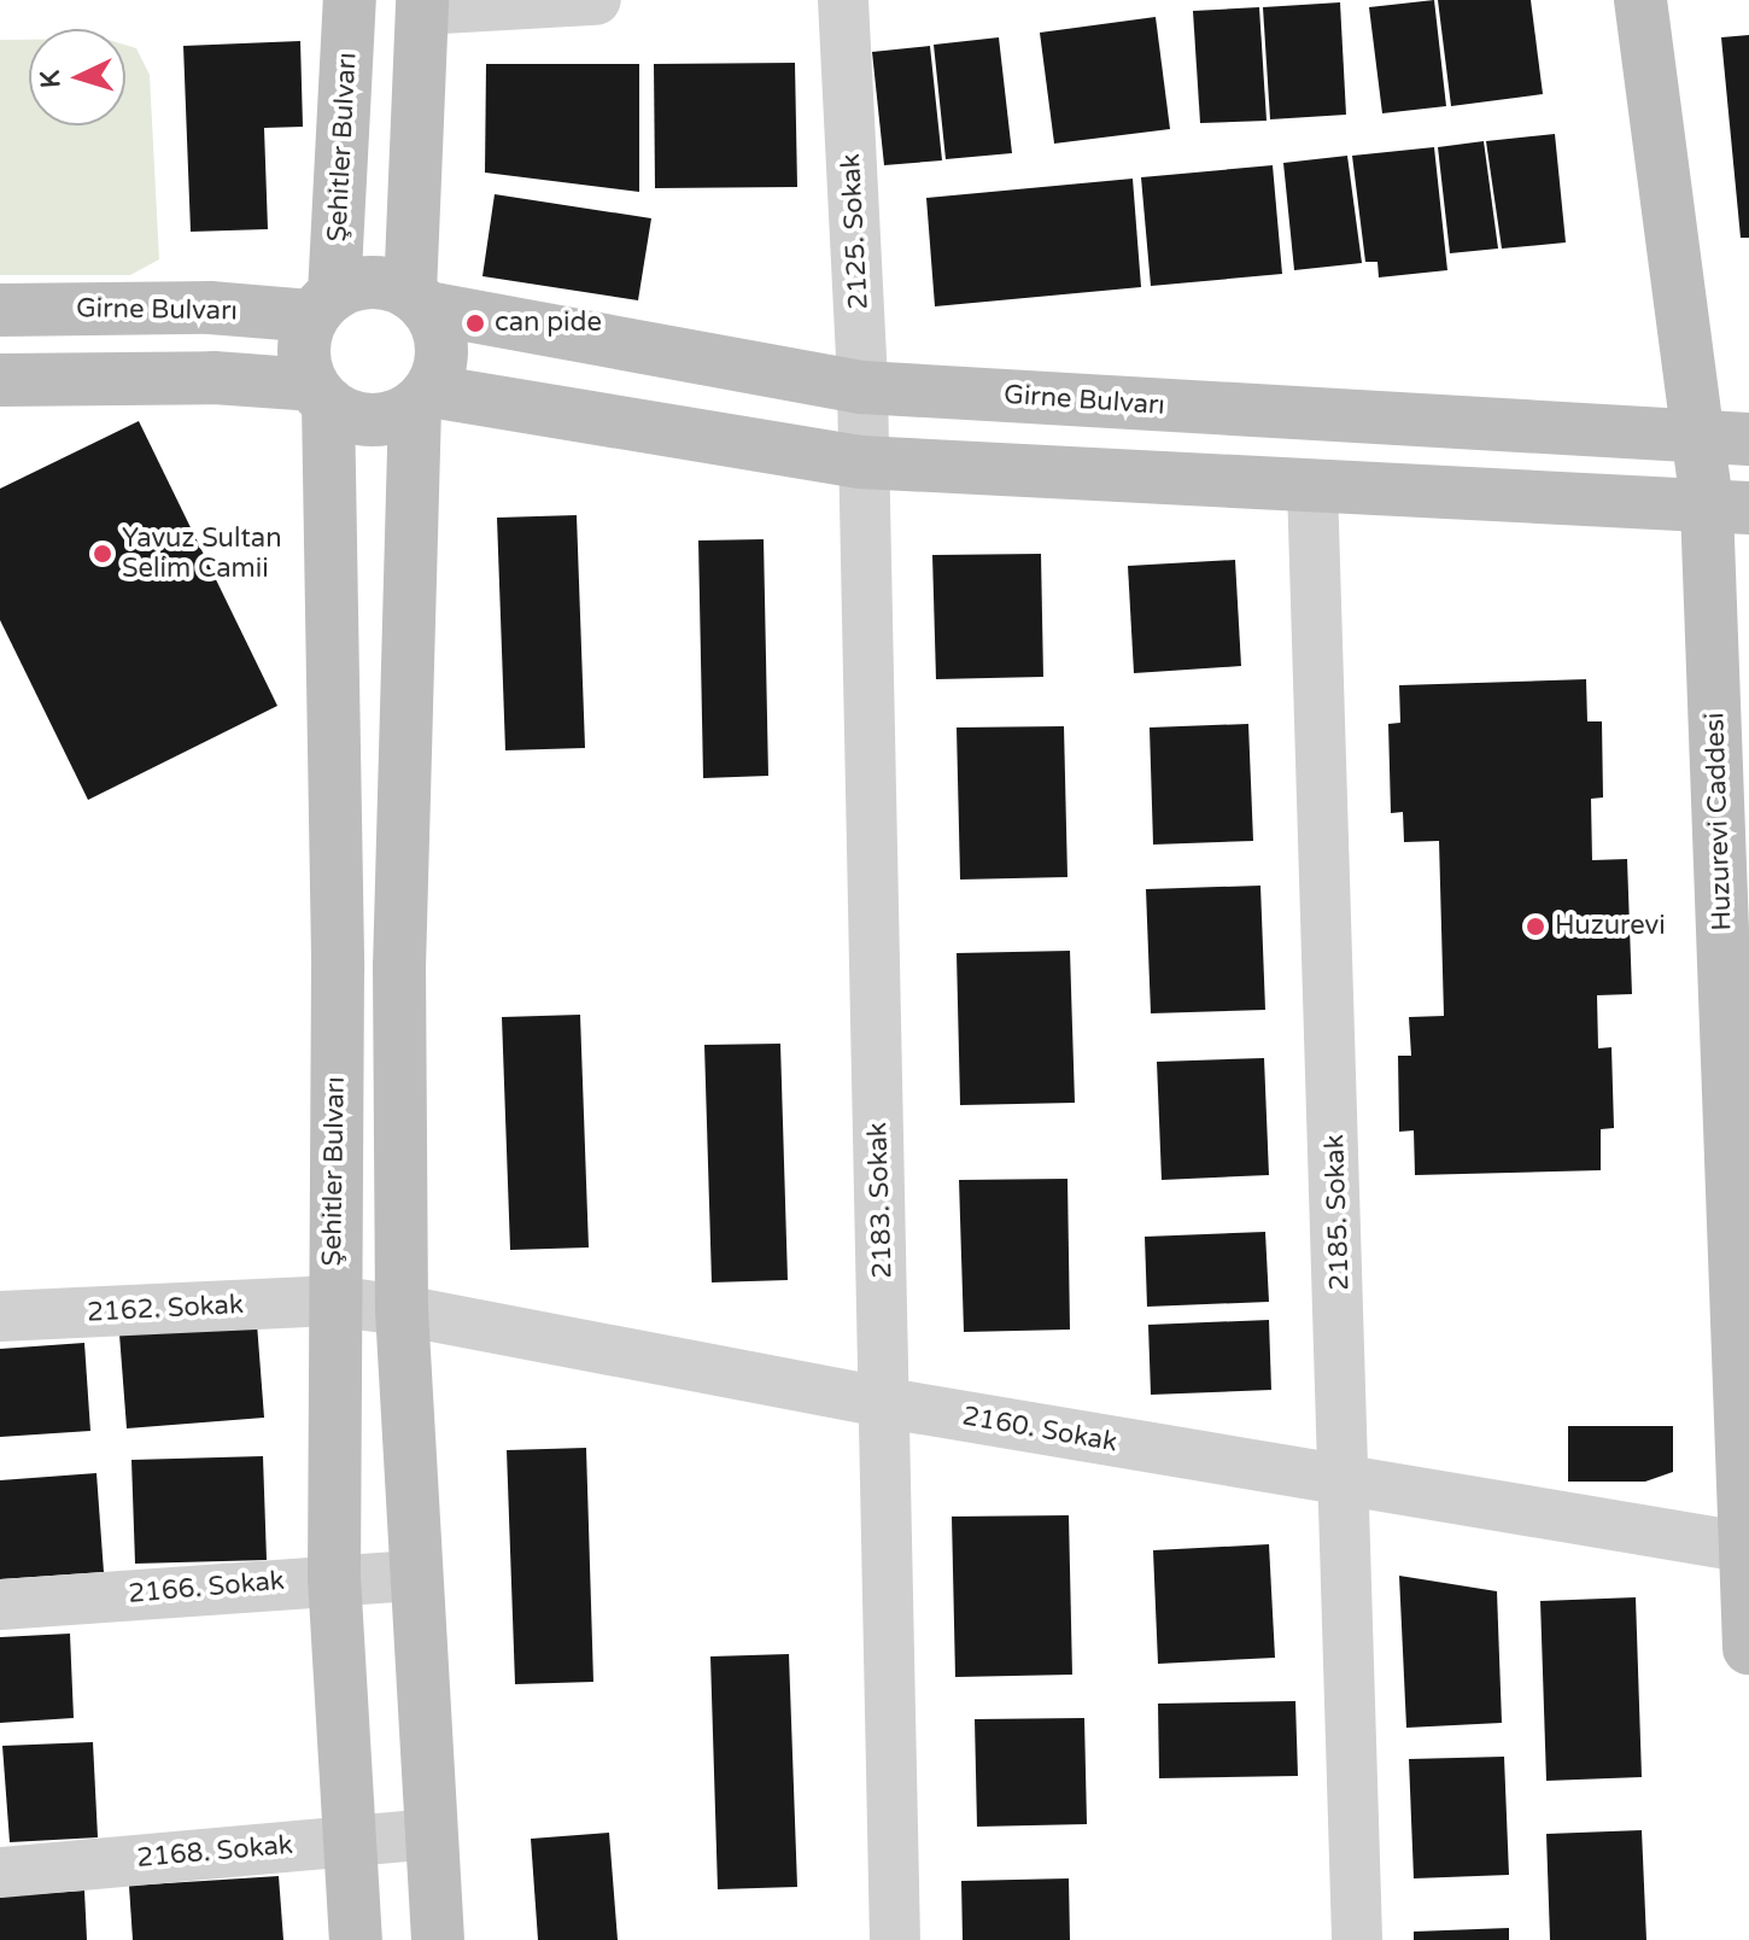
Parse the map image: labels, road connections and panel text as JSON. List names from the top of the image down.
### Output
{
  "streets": {
    "main road": ["Şehitler Bulvarı", "Girne Bulvarı", "Huzurevi Caddesi"],
    "street": [
      "2125. Sokak",
      "2183. Sokak",
      "2185. Sokak",
      "2162. Sokak",
      "2160. Sokak",
      "2166. Sokak",
      "2168. Sokak"
    ]
  },
  "crossings": [
    ["Şehitler Bulvarı", "Girne Bulvarı"],
    ["Şehitler Bulvarı", "2162. Sokak"],
    ["Şehitler Bulvarı", "2160. Sokak"],
    ["Şehitler Bulvarı", "2166. Sokak"],
    ["Şehitler Bulvarı", "2168. Sokak"],
    ["2125. Sokak", "Girne Bulvarı"],
    ["2125. Sokak", "2183. Sokak"],
    ["Girne Bulvarı", "Huzurevi Caddesi"],
    ["Huzurevi Caddesi", "2160. Sokak"],
    ["2183. Sokak", "2160. Sokak"],
    ["2185. Sokak", "2160. Sokak"],
    ["2162. Sokak", "2160. Sokak"]
  ],
  "places": ["can pide", "Yavuz Sultan Selim Camii", "Huzurevi"],
  "north": "left"
}
